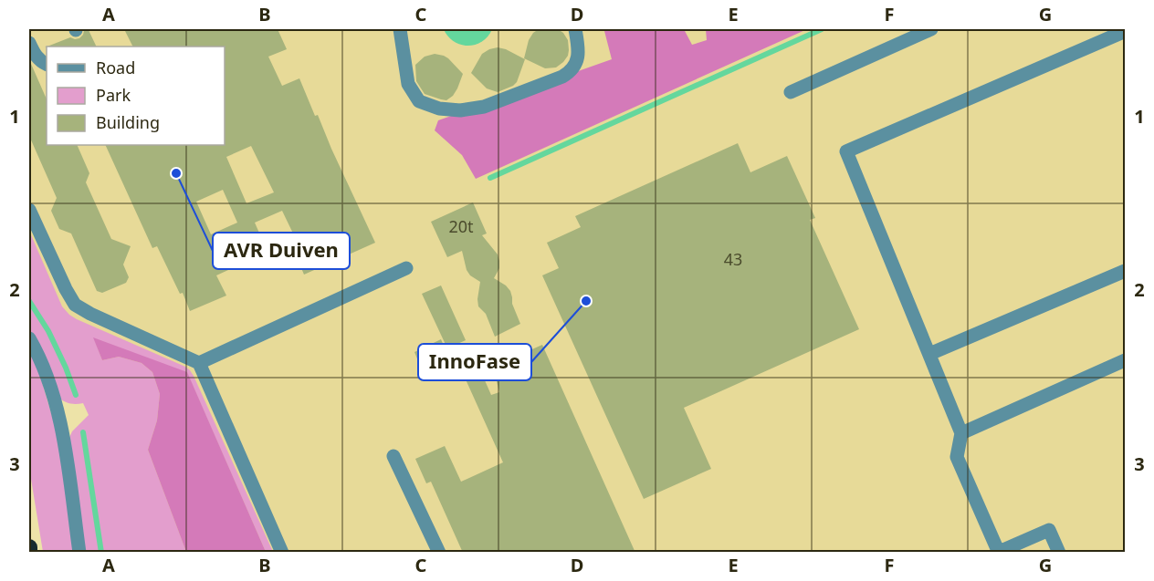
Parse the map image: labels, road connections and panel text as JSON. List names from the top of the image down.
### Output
{
  "places": ["AVR Duiven", "InnoFase"],
  "house_numbers": ["20t", "43"],
  "legend": ["Road", "Park", "Building"],
  "grid": {
    "columns": [
      "A",
      "B",
      "C",
      "D",
      "E",
      "F",
      "G"
    ],
    "rows": ["1", "2", "3"]
  }
}
